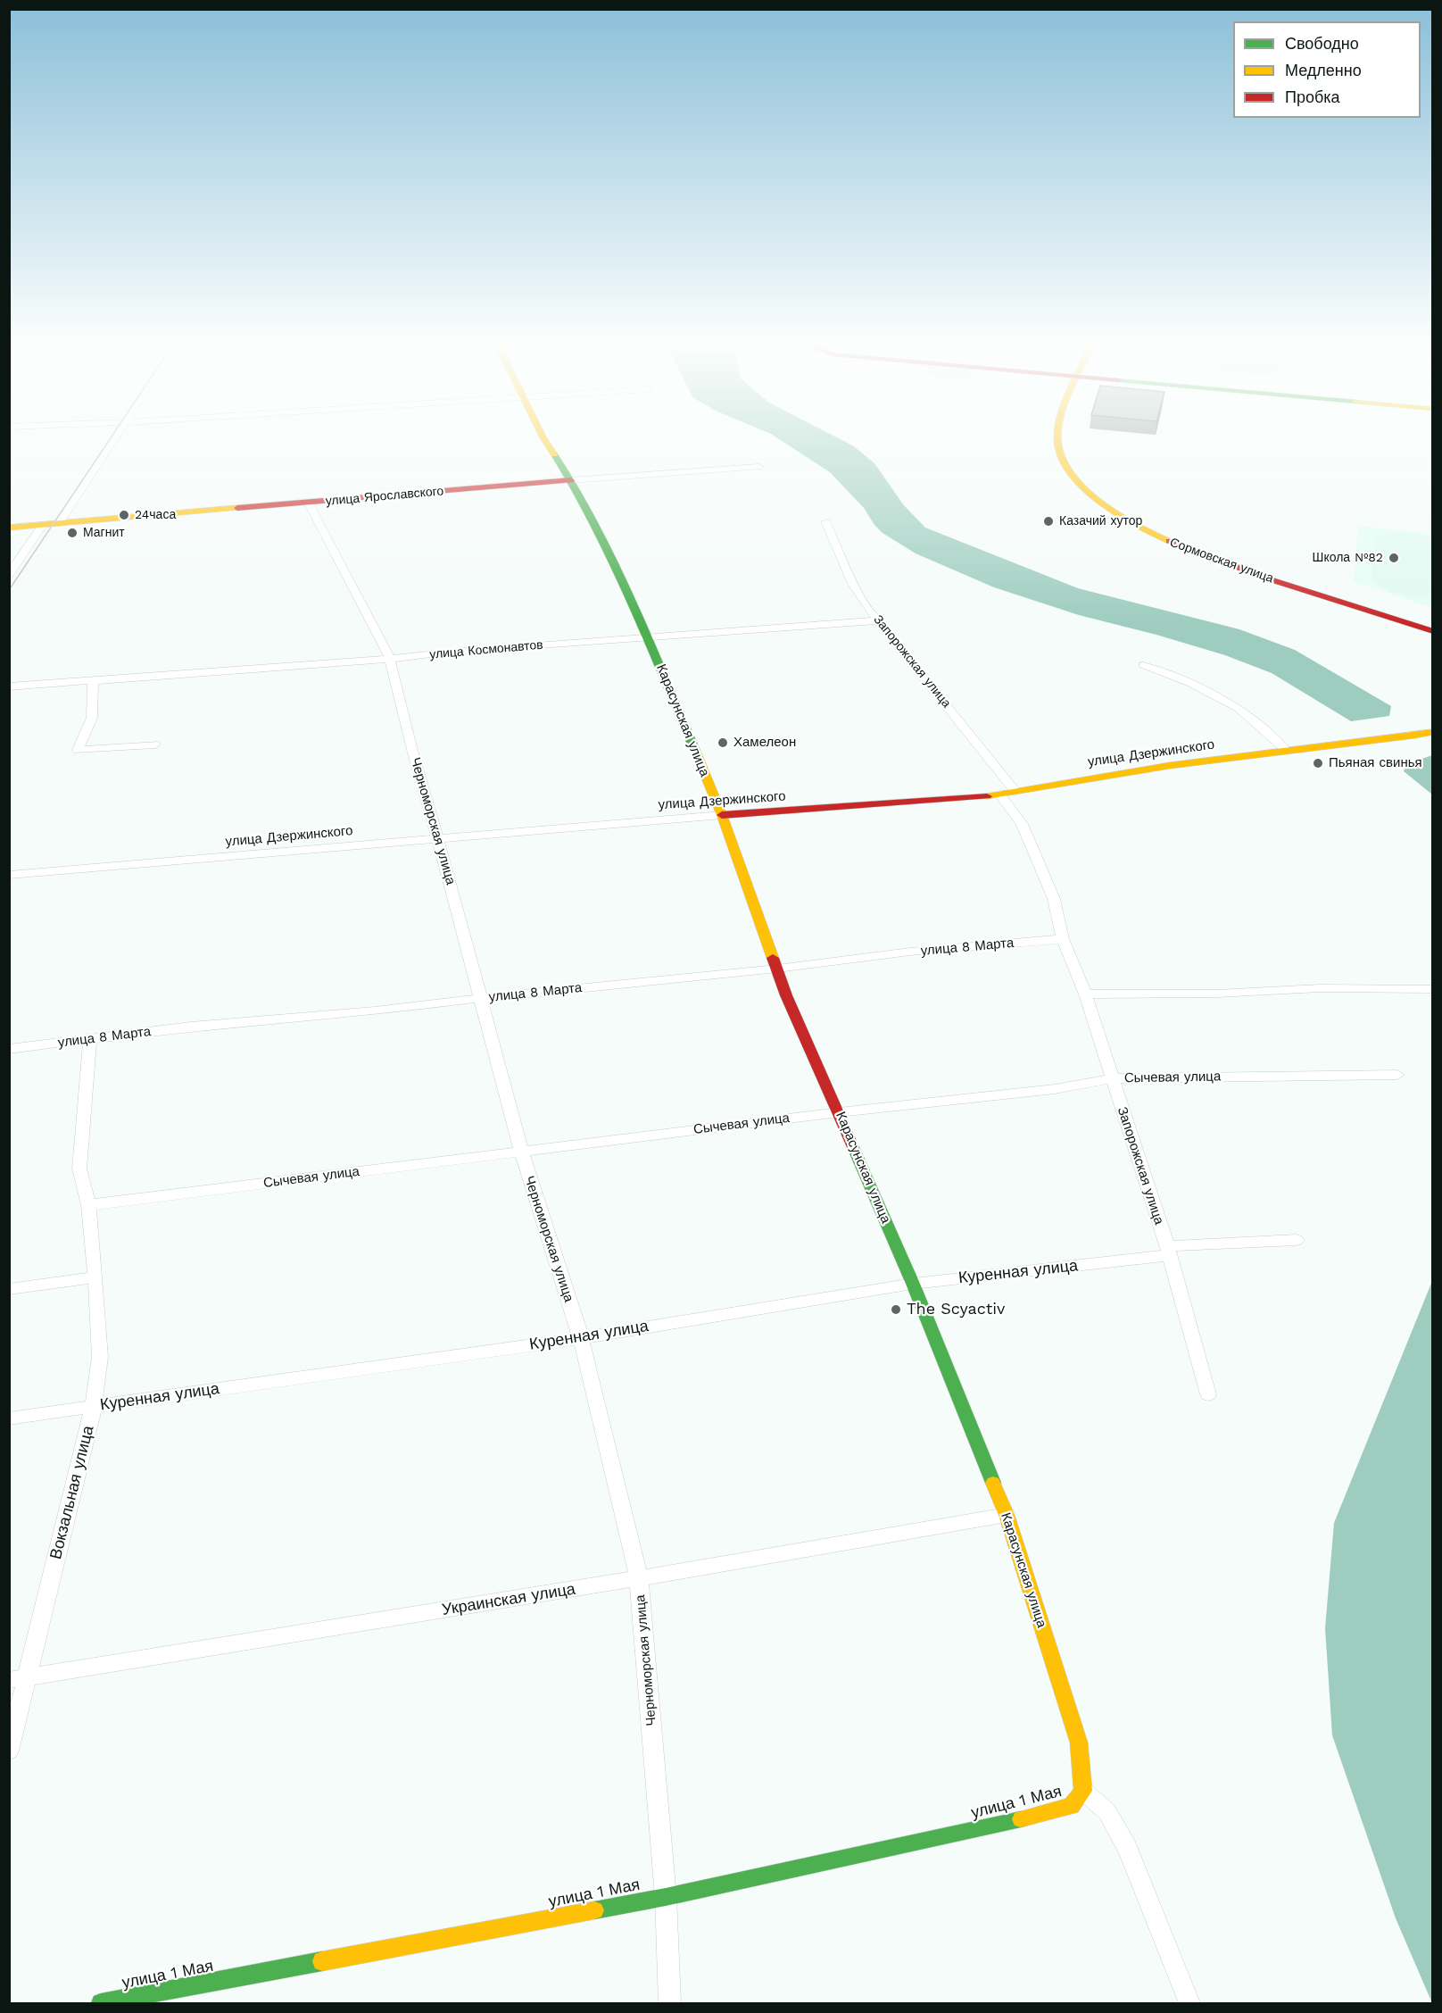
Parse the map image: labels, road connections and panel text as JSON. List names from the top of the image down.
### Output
{
  "streets": {
    "street": [
      "улица Ярославского",
      "Сормовская улица",
      "улица Космонавтов",
      "Запорожская улица",
      "Карасунская улица",
      "улица Дзержинского",
      "Черноморская улица",
      "улица 8 Марта",
      "Сычевая улица",
      "Куренная улица",
      "Вокзальная улица",
      "Украинская улица",
      "улица 1 Мая"
    ]
  },
  "crossings": [
    ["улица Ярославского", "Карасунская улица"],
    ["улица Ярославского", "Черноморская улица"],
    ["улица Космонавтов", "Запорожская улица"],
    ["улица Космонавтов", "Карасунская улица"],
    ["улица Космонавтов", "Черноморская улица"],
    ["Запорожская улица", "улица Дзержинского"],
    ["Запорожская улица", "улица 8 Марта"],
    ["Запорожская улица", "Сычевая улица"],
    ["Запорожская улица", "Куренная улица"],
    ["Карасунская улица", "улица Дзержинского"],
    ["Карасунская улица", "улица 8 Марта"],
    ["Карасунская улица", "Сычевая улица"],
    ["Карасунская улица", "Куренная улица"],
    ["Карасунская улица", "Украинская улица"],
    ["Карасунская улица", "улица 1 Мая"],
    ["улица Дзержинского", "Черноморская улица"],
    ["Черноморская улица", "улица 8 Марта"],
    ["Черноморская улица", "Сычевая улица"],
    ["Черноморская улица", "Куренная улица"],
    ["Черноморская улица", "Украинская улица"],
    ["Черноморская улица", "улица 1 Мая"],
    ["улица 8 Марта", "Вокзальная улица"],
    ["Сычевая улица", "Вокзальная улица"],
    ["Куренная улица", "Вокзальная улица"],
    ["Вокзальная улица", "Украинская улица"]
  ],
  "places": [
    "24часа",
    "Казачий хутор",
    "Магнит",
    "Школа №82",
    "Хамелеон",
    "Пьяная свинья",
    "The Scyactiv"
  ],
  "legend": ["Свободно", "Медленно", "Пробка"]
}
